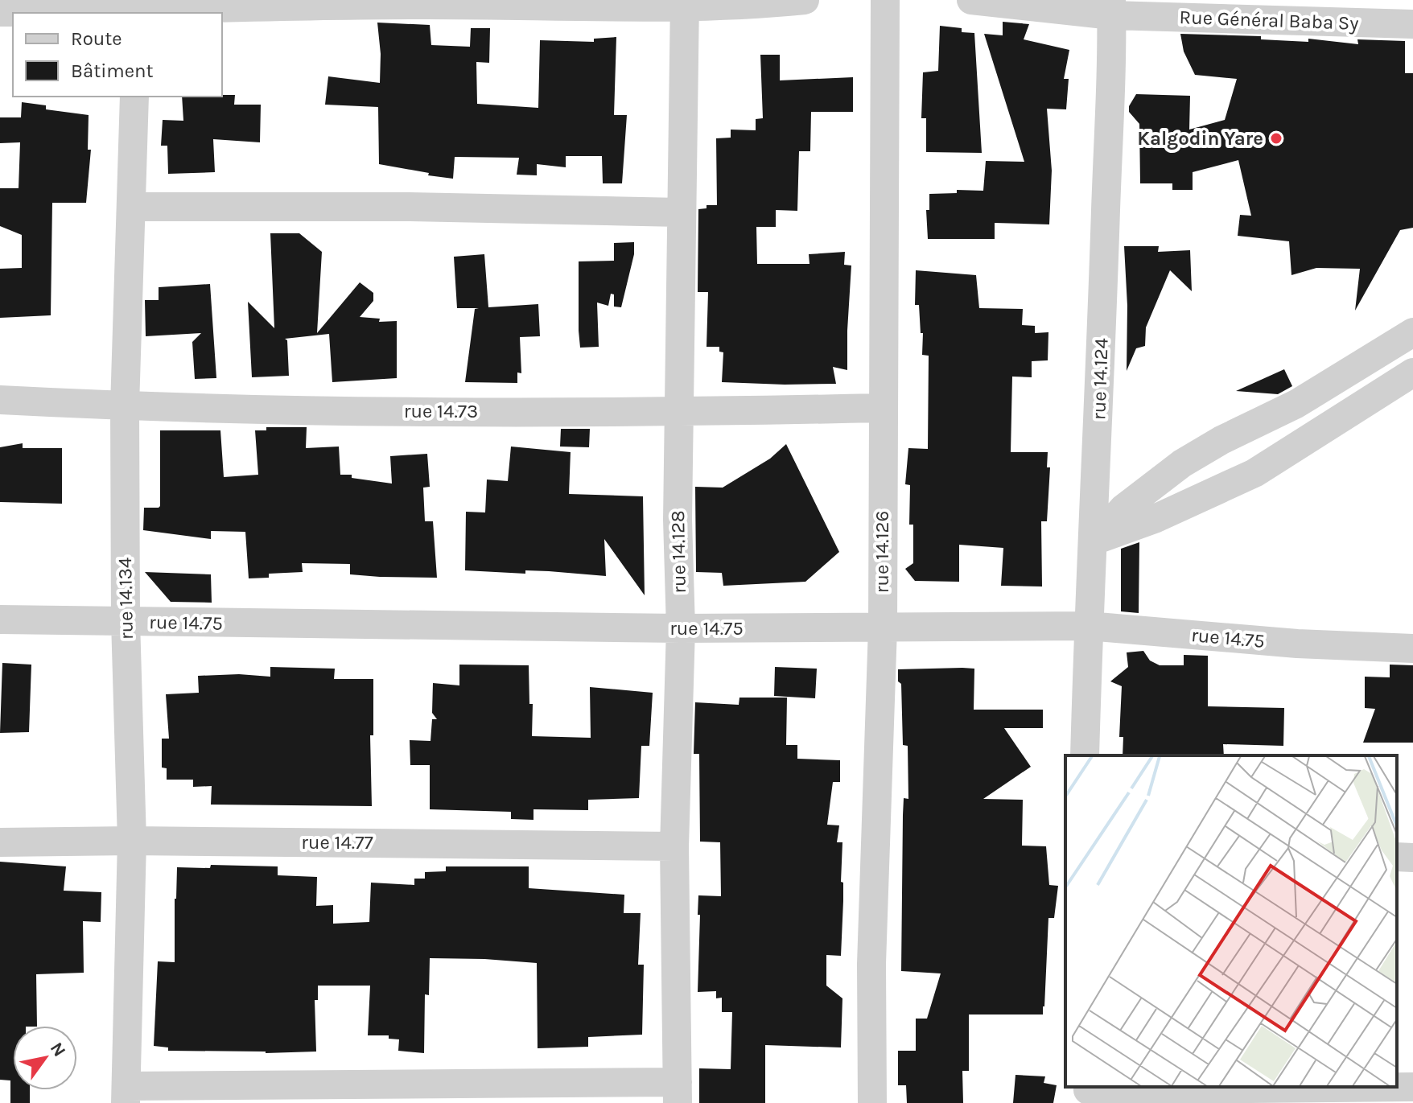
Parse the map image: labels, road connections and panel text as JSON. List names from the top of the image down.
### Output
{
  "streets": {
    "street": [
      "Rue Général Baba Sy",
      "rue 14.124",
      "rue 14.73",
      "rue 14.128",
      "rue 14.126",
      "rue 14.134",
      "rue 14.75",
      "rue 14.77"
    ]
  },
  "crossings": [
    ["Rue Général Baba Sy", "rue 14.124"],
    ["rue 14.124", "rue 14.75"],
    ["rue 14.73", "rue 14.128"],
    ["rue 14.73", "rue 14.126"],
    ["rue 14.73", "rue 14.134"],
    ["rue 14.128", "rue 14.75"],
    ["rue 14.128", "rue 14.77"],
    ["rue 14.126", "rue 14.75"],
    ["rue 14.134", "rue 14.75"],
    ["rue 14.134", "rue 14.77"]
  ],
  "places": ["Kalgodin Yare"],
  "legend": ["Route", "Bâtiment"],
  "north": "top right"
}
